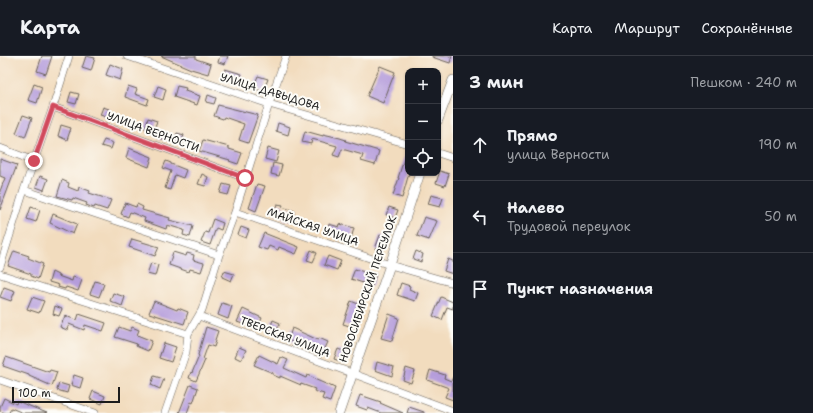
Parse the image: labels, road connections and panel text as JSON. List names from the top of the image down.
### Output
{
  "streets": {
    "street": [
      "УЛИЦА ДАВЫДОВА",
      "УЛИЦА ВЕРНОСТИ",
      "МАЙСКАЯ УЛИЦА",
      "НОВОСИБИРСКИЙ ПЕРЕУЛОК",
      "ТВЕРСКАЯ УЛИЦА"
    ]
  },
  "crossings": [
    ["МАЙСКАЯ УЛИЦА", "НОВОСИБИРСКИЙ ПЕРЕУЛОК"],
    ["НОВОСИБИРСКИЙ ПЕРЕУЛОК", "ТВЕРСКАЯ УЛИЦА"]
  ],
  "scale_bar": "100 m",
  "page": {
    "header": "Карта",
    "nav": ["Карта", "Маршрут", "Сохранённые"],
    "heading": ["3 мин", "Пешком · 240 m"],
    "map_buttons": ["+", "−"],
    "list": [
      ["Прямо", "улица Верности", "190 m"],
      ["Налево", "Трудовой переулок", "50 m"],
      "Пункт назначения"
    ],
    "scale": "100 m"
  }
}
